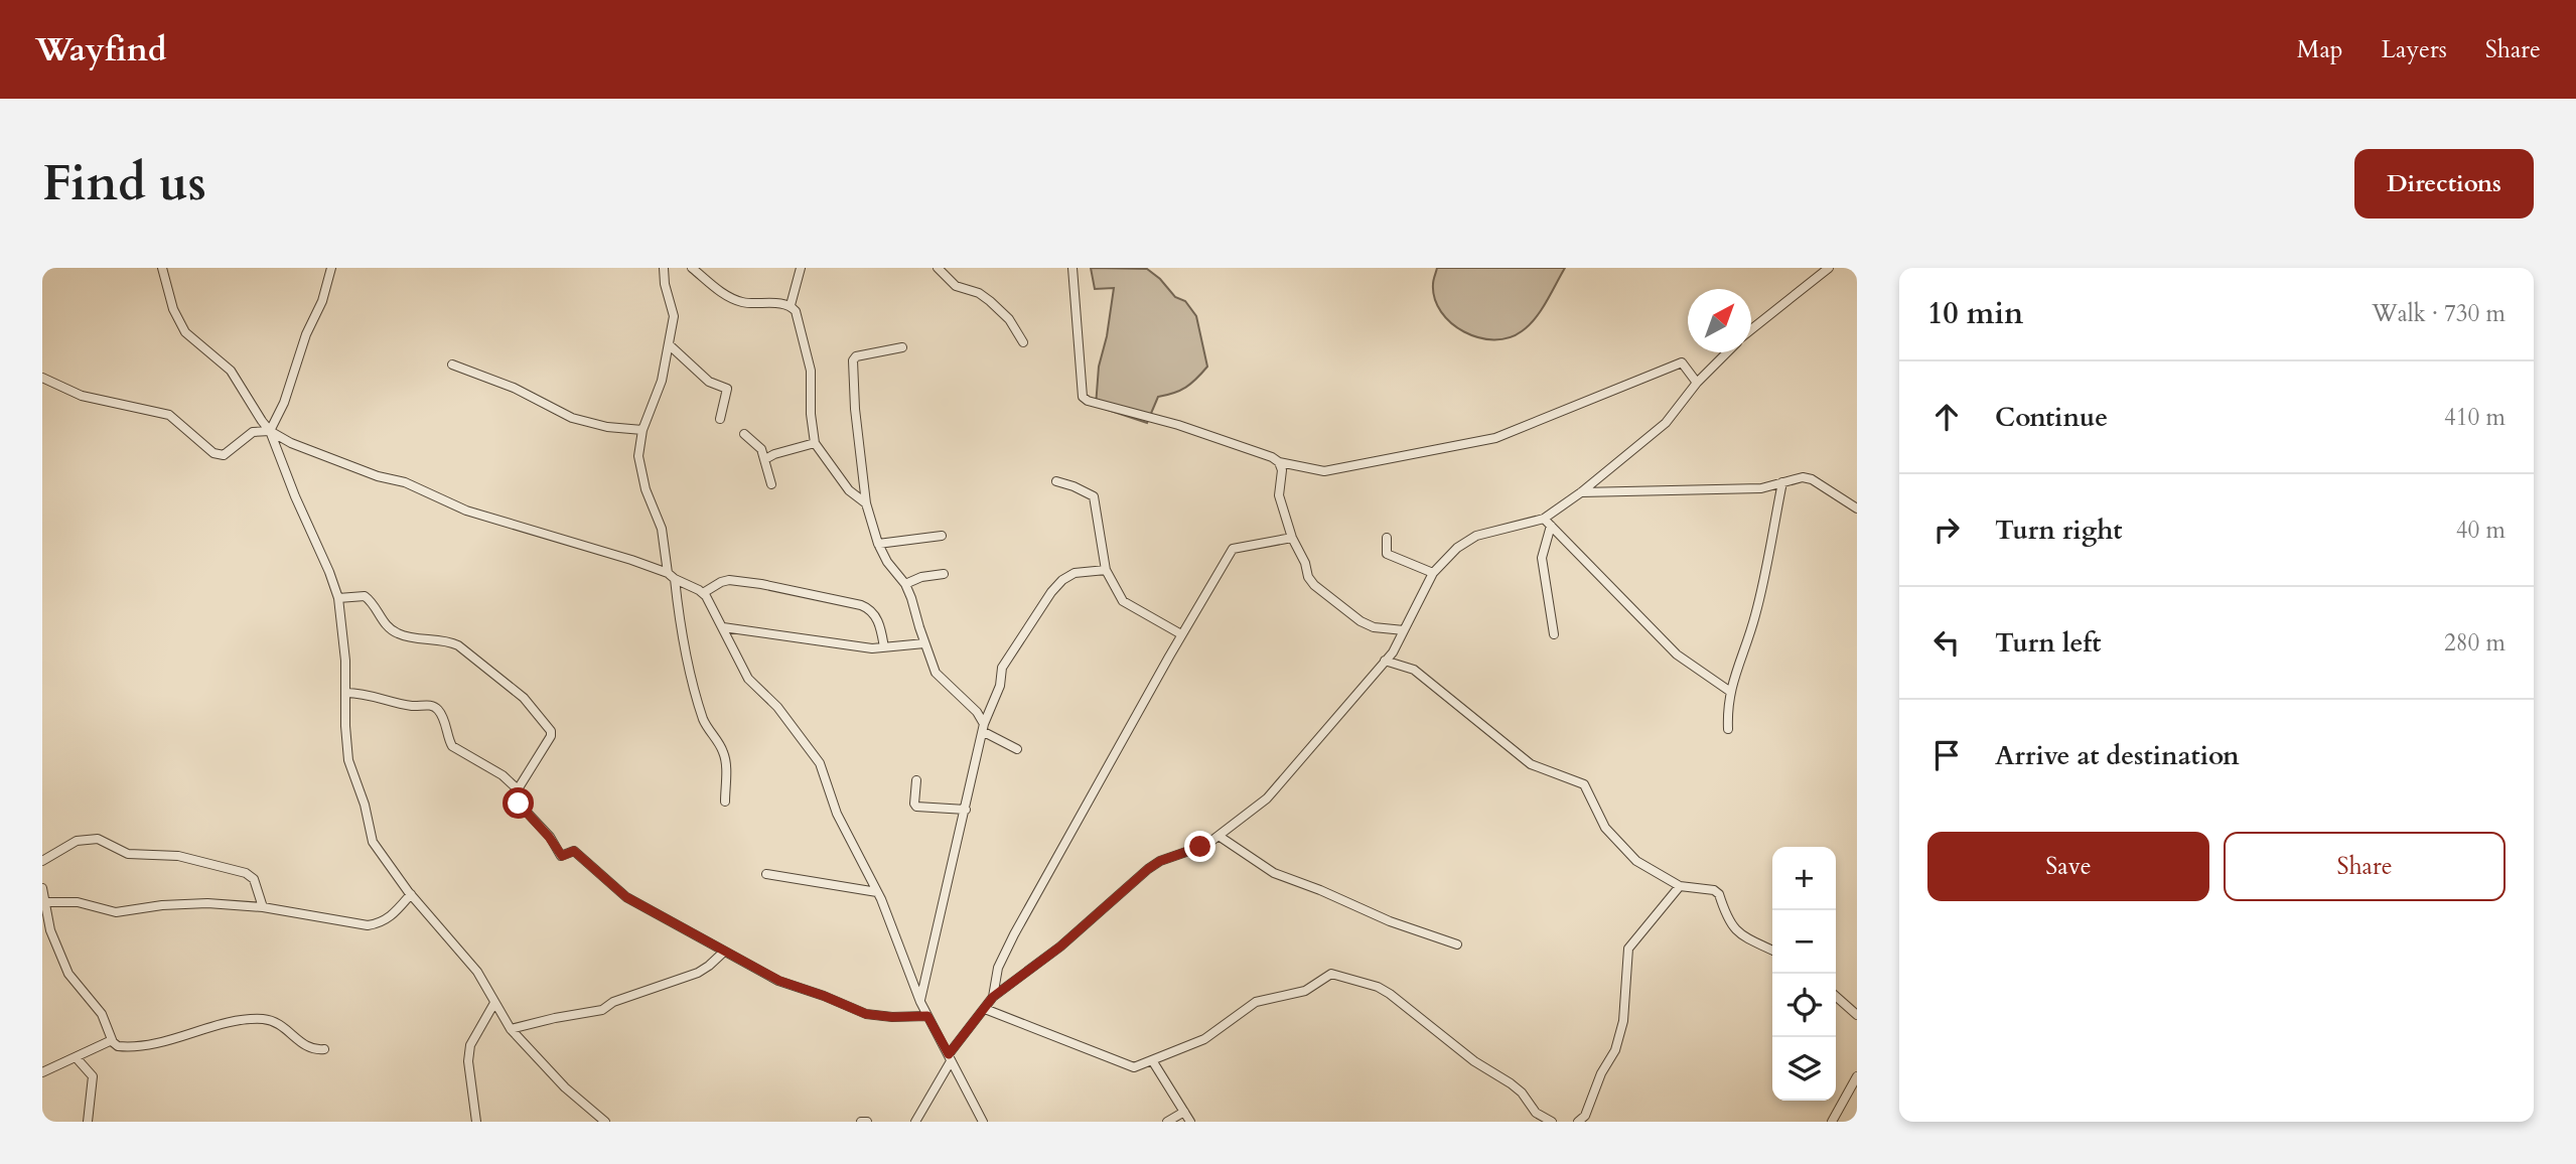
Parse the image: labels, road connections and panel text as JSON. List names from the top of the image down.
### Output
{
  "north": "top right",
  "page": {
    "header": "Wayfind",
    "nav": ["Map", "Layers", "Share"],
    "buttons": [
      "Directions",
      ["Save", "Share"]
    ],
    "title": "Find us",
    "heading": ["10 min", "Walk · 730 m"],
    "list": [
      ["Continue", "410 m"],
      ["Turn right", "40 m"],
      ["Turn left", "280 m"],
      "Arrive at destination"
    ],
    "map_buttons": ["+", "−"]
  }
}
